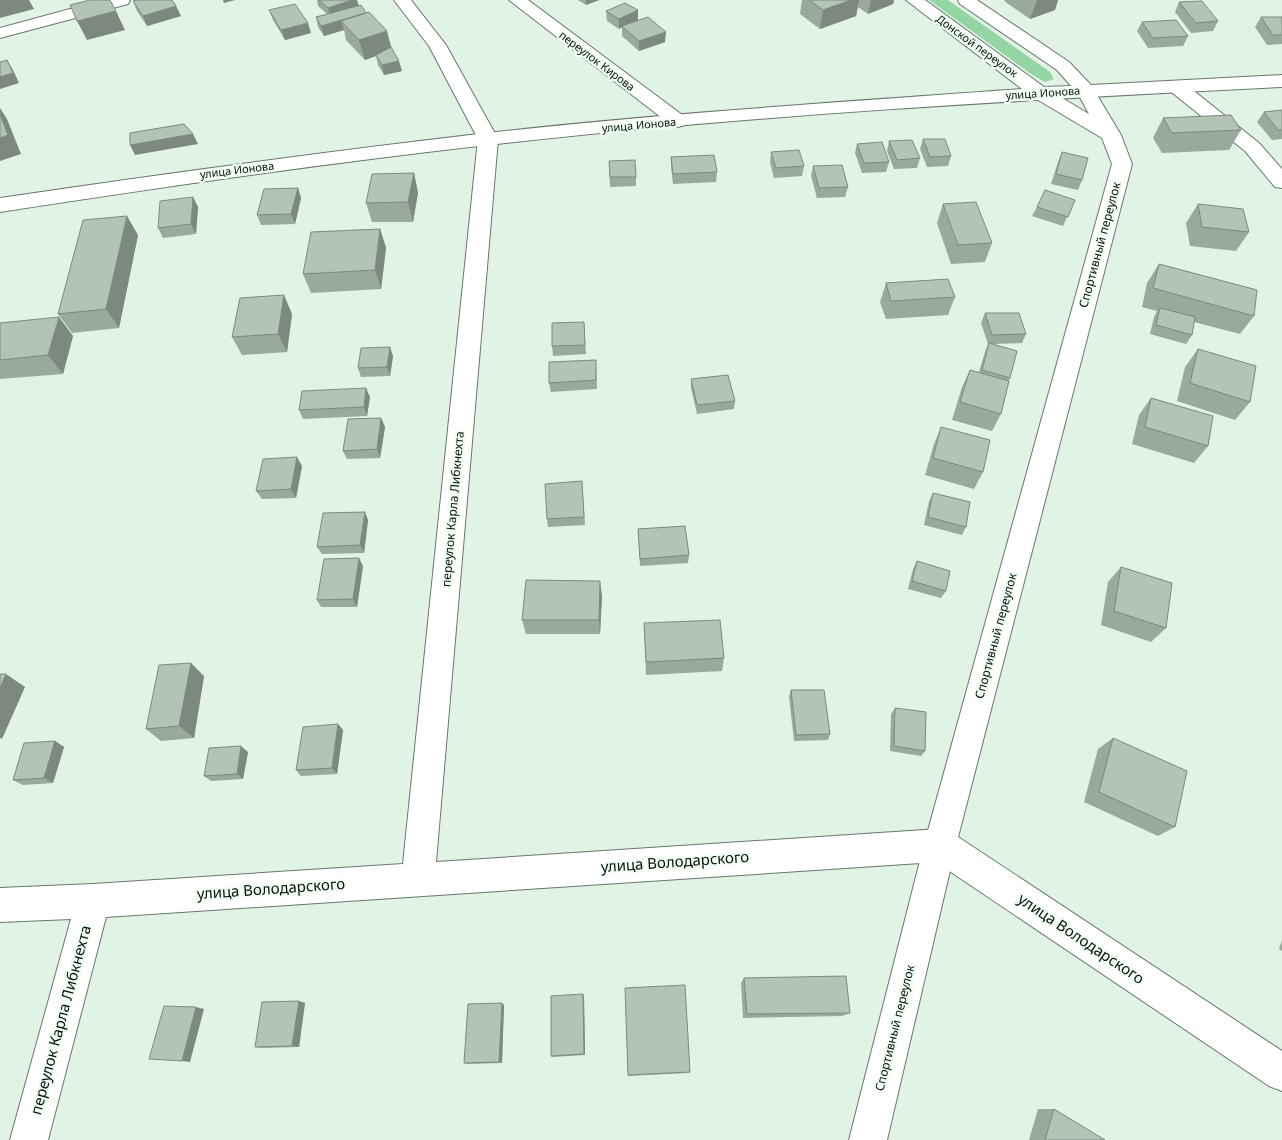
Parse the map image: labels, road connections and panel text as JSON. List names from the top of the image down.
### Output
{
  "streets": {
    "street": [
      "Донской переулок",
      "переулок Кирова",
      "улица Ионова",
      "Спортивный переулок",
      "переулок Карла Либкнехта",
      "улица Володарского"
    ]
  },
  "crossings": [
    ["Донской переулок", "улица Ионова"],
    ["переулок Кирова", "улица Ионова"],
    ["улица Ионова", "Спортивный переулок"],
    ["улица Ионова", "переулок Карла Либкнехта"],
    ["Спортивный переулок", "улица Володарского"],
    ["переулок Карла Либкнехта", "улица Володарского"]
  ]
}
